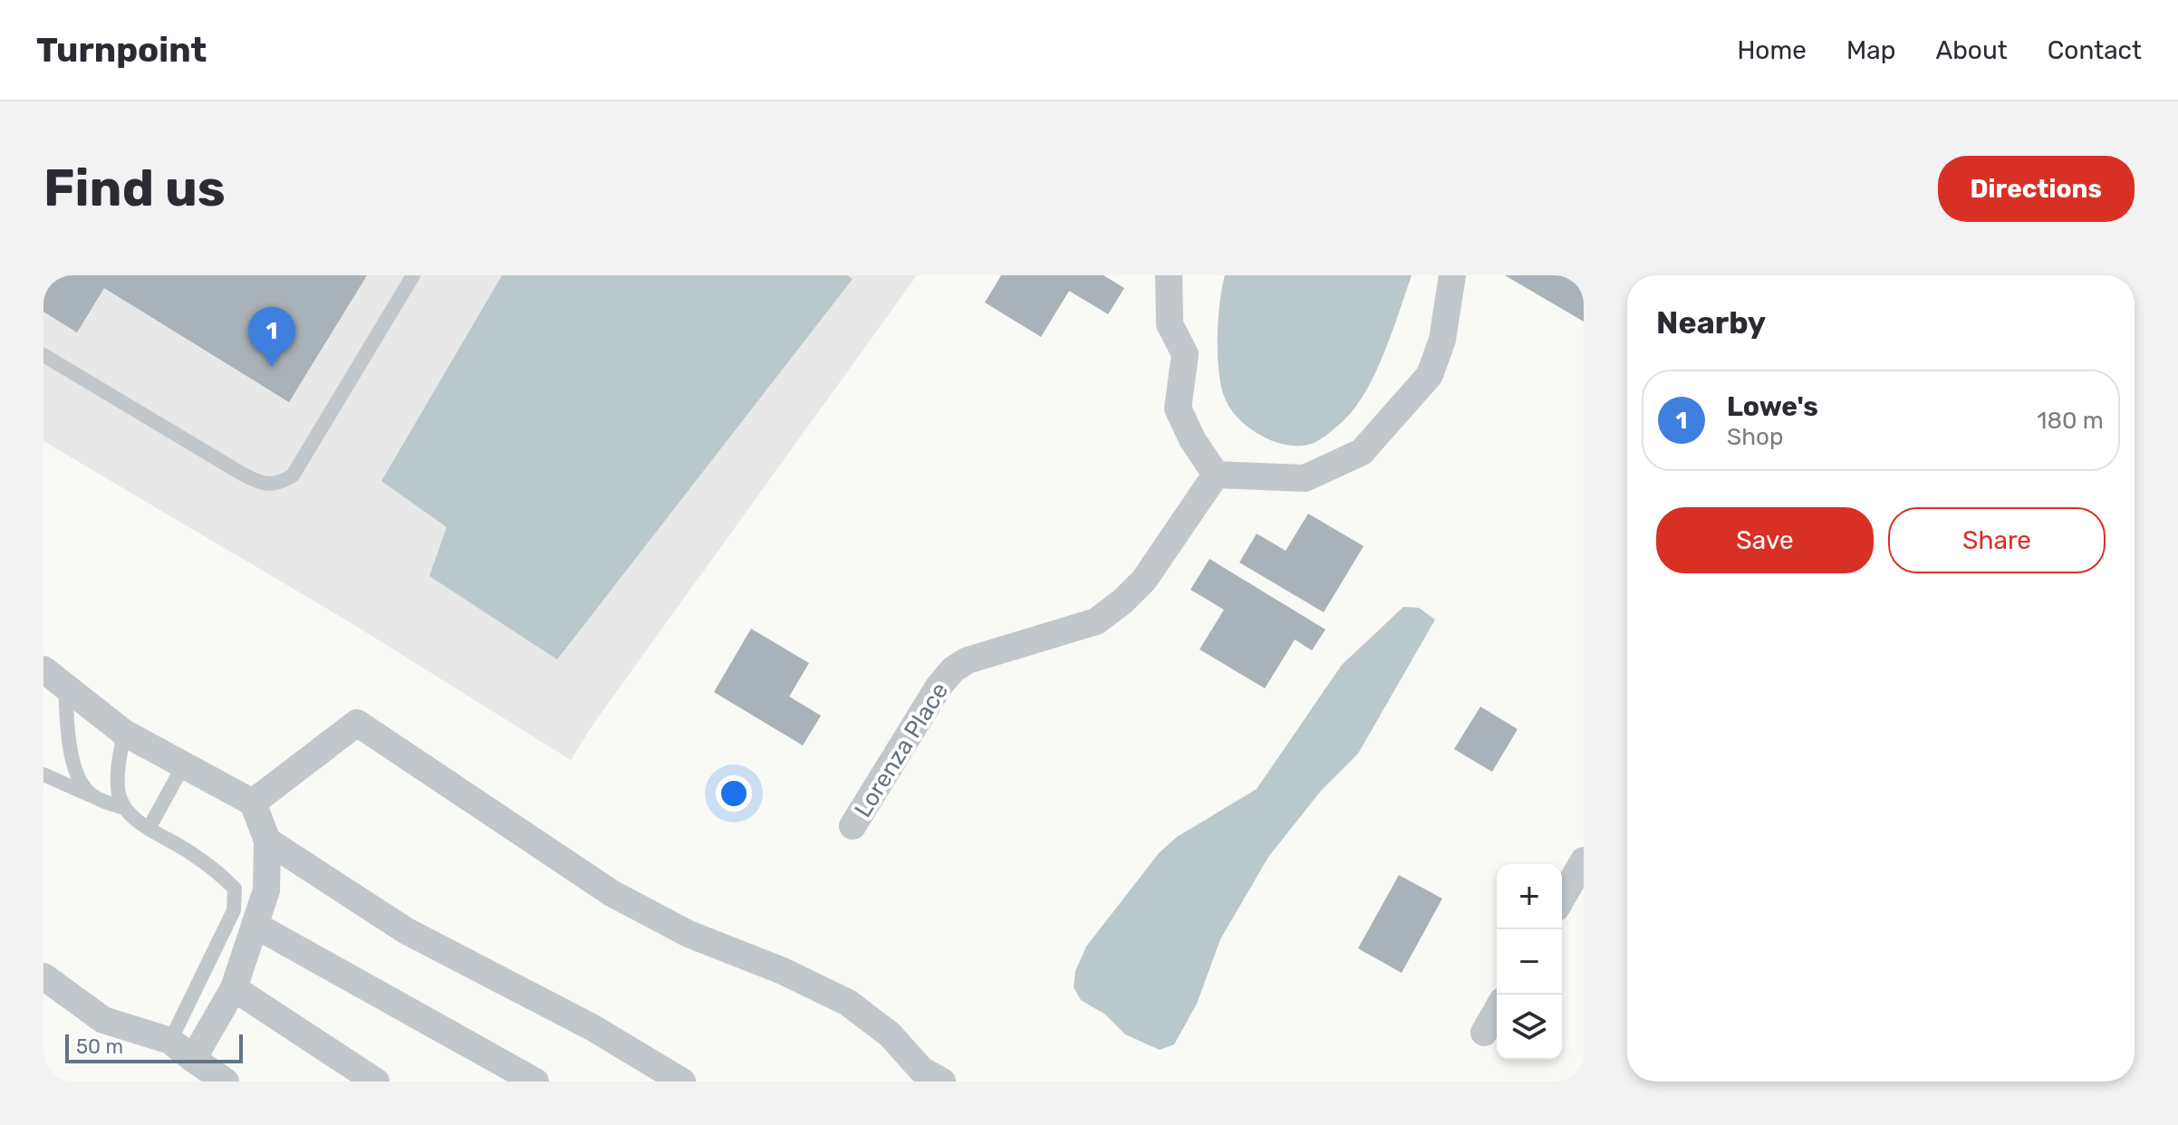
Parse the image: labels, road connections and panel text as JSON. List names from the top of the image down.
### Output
{
  "streets": {
    "street": ["Lorenza Place"]
  },
  "scale_bar": "50 m",
  "page": {
    "header": "Turnpoint",
    "nav": [
      "Home",
      "Map",
      "About",
      "Contact"
    ],
    "buttons": [
      "Directions",
      ["Save", "Share"]
    ],
    "title": "Find us",
    "heading": "Nearby",
    "pins": "1",
    "list": [
      {
        "mark": "1",
        "name": "Lowe's",
        "note": "Shop",
        "value": "180 m"
      }
    ],
    "map_buttons": ["+", "−"],
    "scale": "50 m"
  }
}
